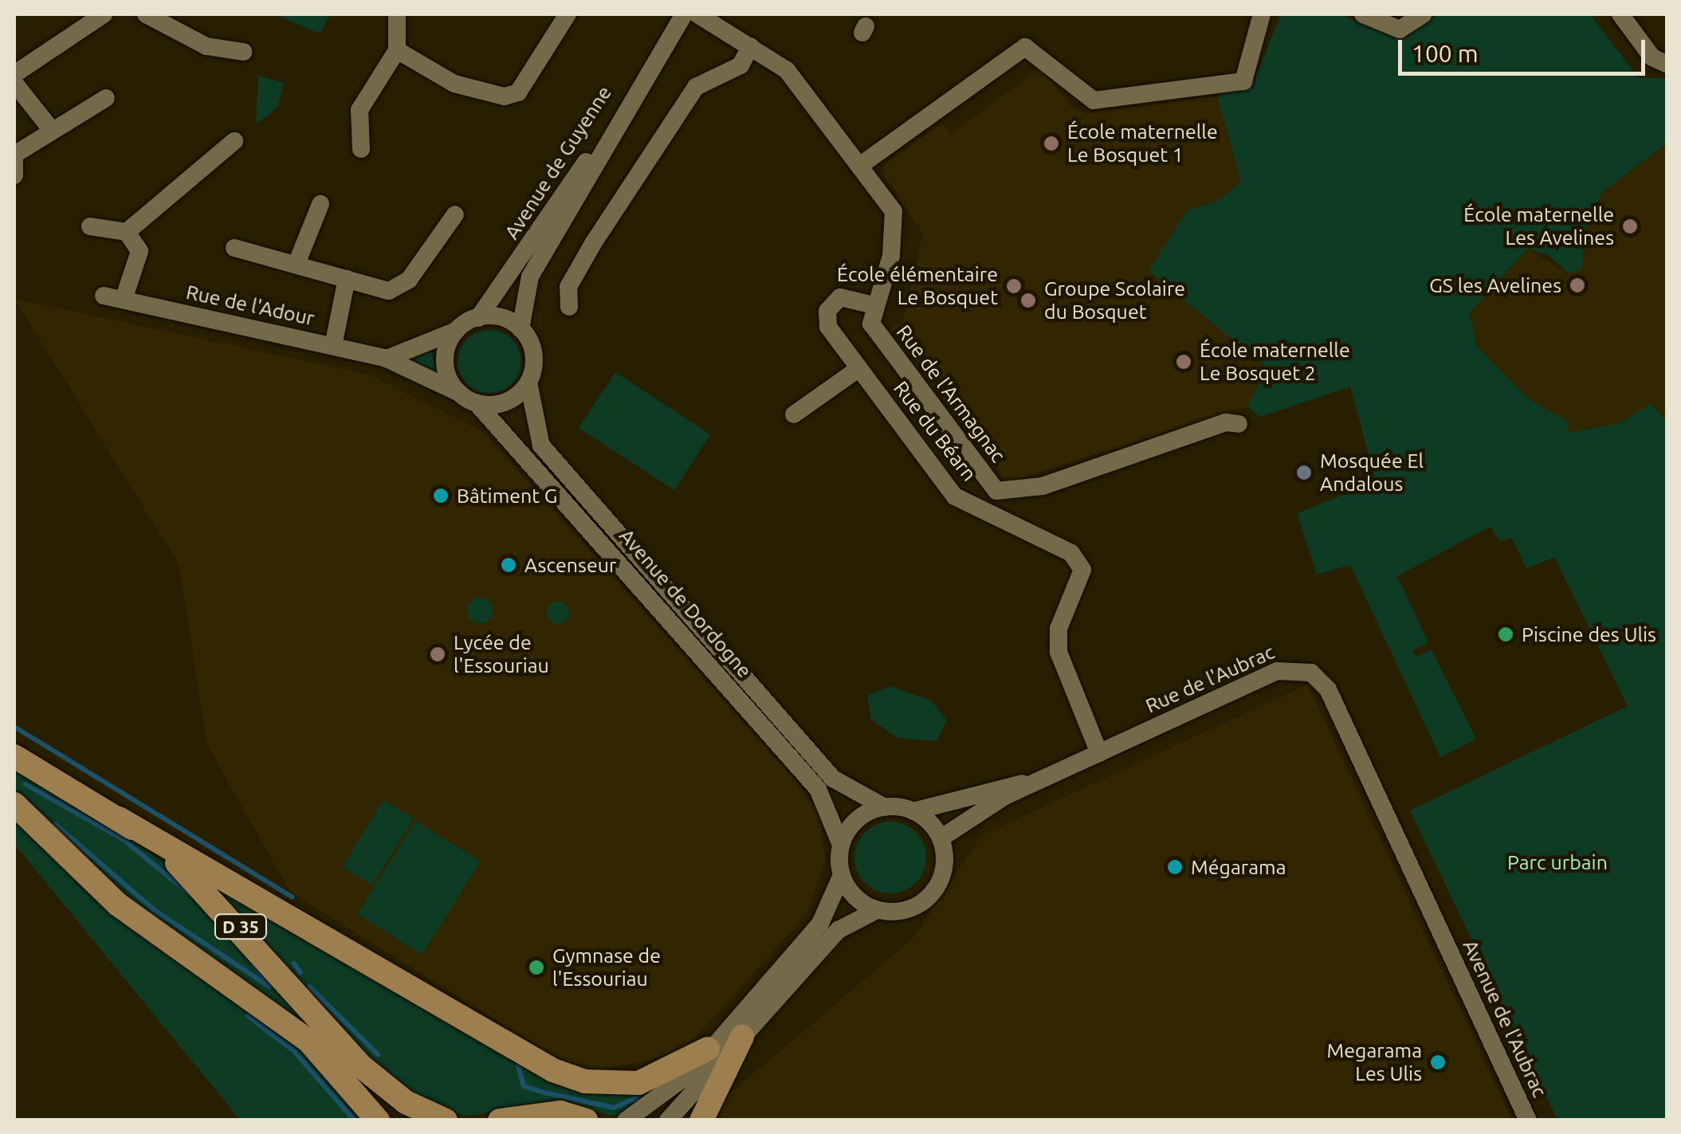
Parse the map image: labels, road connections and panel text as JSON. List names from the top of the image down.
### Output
{
  "streets": {
    "main road": ["D 35"],
    "street": [
      "Avenue de Guyenne",
      "Rue de l'Adour",
      "Rue de l'Armagnac",
      "Rue du Béarn",
      "Avenue de Dordogne",
      "Rue de l'Aubrac",
      "Avenue de l'Aubrac"
    ]
  },
  "crossings": [
    ["Avenue de Guyenne", "Rue de l'Adour"],
    ["Avenue de Guyenne", "Avenue de Dordogne"],
    ["Rue de l'Adour", "Avenue de Dordogne"],
    ["Rue de l'Armagnac", "Rue du Béarn"],
    ["Rue du Béarn", "Rue de l'Aubrac"],
    ["Avenue de Dordogne", "Rue de l'Aubrac"],
    ["Rue de l'Aubrac", "Avenue de l'Aubrac"]
  ],
  "parks": ["Parc urbain"],
  "places": [
    "École maternelle Le Bosquet 1",
    "École maternelle Les Avelines",
    "GS les Avelines",
    "École élémentaire Le Bosquet",
    "Groupe Scolaire du Bosquet",
    "École maternelle Le Bosquet 2",
    "Mosquée El Andalous",
    "Bâtiment G",
    "Ascenseur",
    "Piscine des Ulis",
    "Lycée de l'Essouriau",
    "Mégarama",
    "Gymnase de l'Essouriau",
    "Megarama Les Ulis"
  ],
  "scale_bar": "100 m"
}
